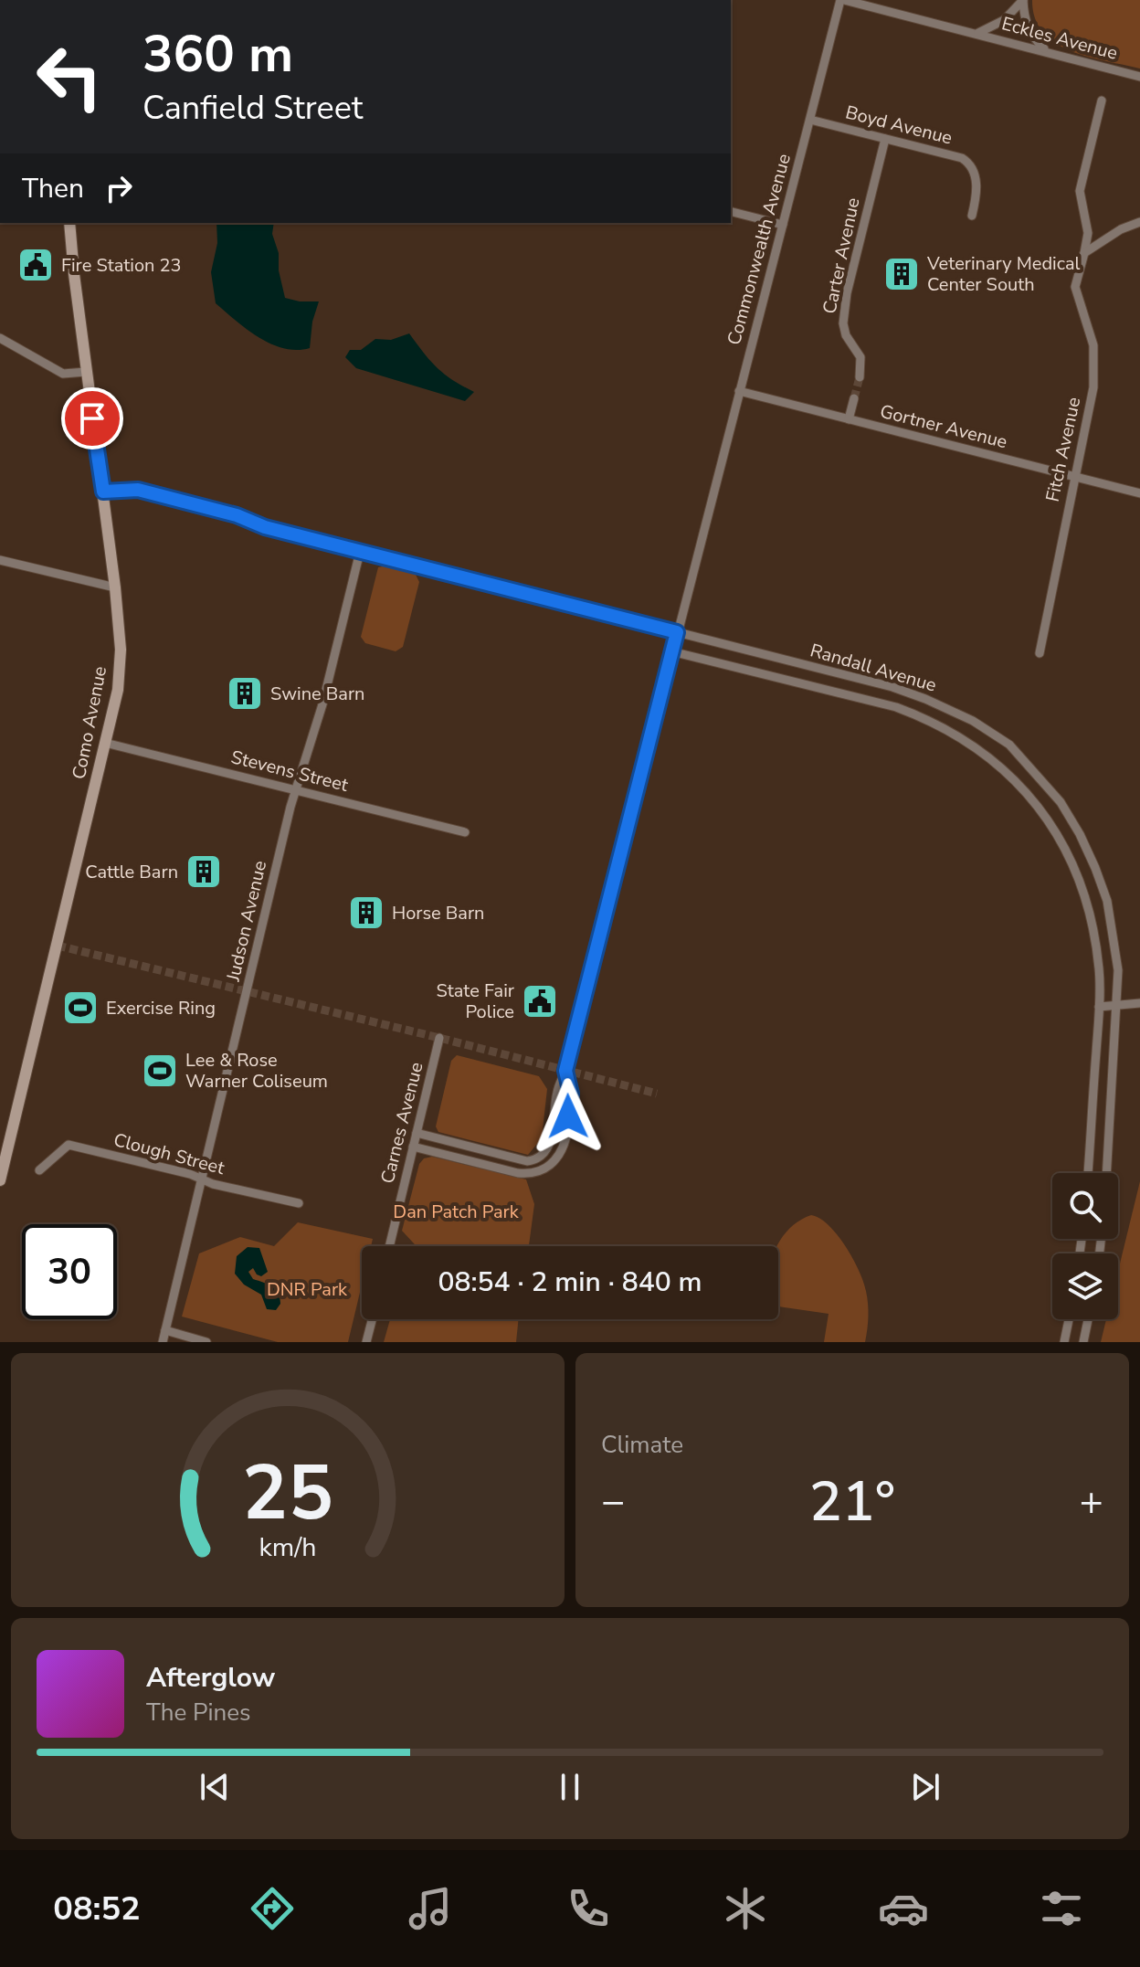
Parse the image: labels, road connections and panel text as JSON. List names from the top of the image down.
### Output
{
  "streets": {
    "main road": ["Como Avenue"],
    "street": [
      "Eckles Avenue",
      "Boyd Avenue",
      "Commonwealth Avenue",
      "Carter Avenue",
      "Gortner Avenue",
      "Fitch Avenue",
      "Randall Avenue",
      "Stevens Street",
      "Judson Avenue",
      "Carnes Avenue",
      "Clough Street"
    ]
  },
  "crossings": [
    ["Eckles Avenue", "Commonwealth Avenue"],
    ["Boyd Avenue", "Commonwealth Avenue"],
    ["Boyd Avenue", "Carter Avenue"],
    ["Commonwealth Avenue", "Gortner Avenue"],
    ["Commonwealth Avenue", "Randall Avenue"],
    ["Commonwealth Avenue", "Carnes Avenue"],
    ["Gortner Avenue", "Fitch Avenue"],
    ["Randall Avenue", "Como Avenue"],
    ["Randall Avenue", "Judson Avenue"],
    ["Como Avenue", "Stevens Street"],
    ["Stevens Street", "Judson Avenue"],
    ["Judson Avenue", "Clough Street"]
  ],
  "parks": ["Dan Patch Park", "DNR Park"],
  "places": {
    "public building": ["Fire Station 23", "State Fair Police"],
    "building": [
      "Veterinary Medical Center South",
      "Swine Barn",
      "Cattle Barn",
      "Horse Barn"
    ],
    "sports": ["Exercise Ring", "Lee & Rose Warner Coliseum"]
  },
  "page": {
    "turn": ["360 m", "Canfield Street"],
    "then": "Then",
    "limit": "30",
    "trip": "08:54 · 2 min · 840 m",
    "tile": "Climate",
    "heat": ["−", "21°", "+"],
    "song": ["Afterglow", "The Pines"],
    "tabs": "08:52",
    "gauge": ["25", "km/h"]
  }
}
